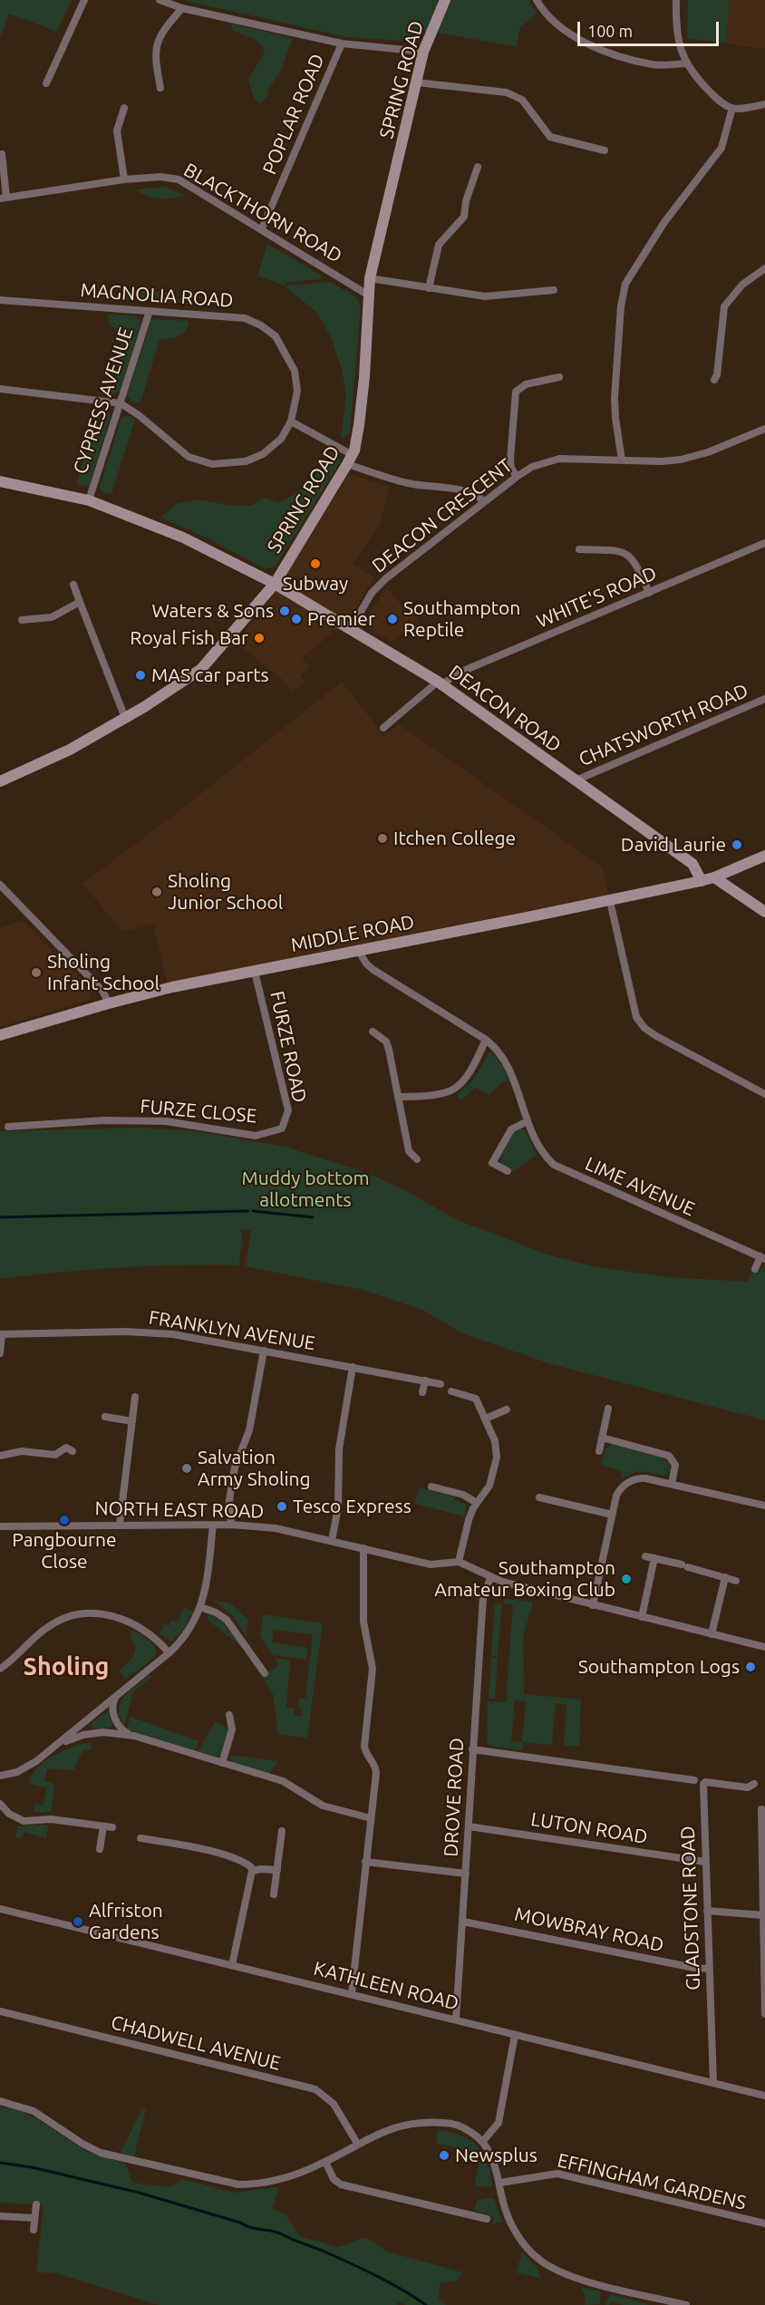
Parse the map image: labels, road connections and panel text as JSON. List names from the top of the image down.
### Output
{
  "streets": {
    "street": [
      "SPRING ROAD",
      "POPLAR ROAD",
      "BLACKTHORN ROAD",
      "MAGNOLIA ROAD",
      "CYPRESS AVENUE",
      "DEACON CRESCENT",
      "WHITE'S ROAD",
      "DEACON ROAD",
      "CHATSWORTH ROAD",
      "MIDDLE ROAD",
      "FURZE ROAD",
      "FURZE CLOSE",
      "LIME AVENUE",
      "FRANKLYN AVENUE",
      "NORTH EAST ROAD",
      "DROVE ROAD",
      "LUTON ROAD",
      "GLADSTONE ROAD",
      "MOWBRAY ROAD",
      "KATHLEEN ROAD",
      "CHADWELL AVENUE",
      "EFFINGHAM GARDENS"
    ]
  },
  "crossings": [
    ["SPRING ROAD", "BLACKTHORN ROAD"],
    ["SPRING ROAD", "DEACON ROAD"],
    ["POPLAR ROAD", "BLACKTHORN ROAD"],
    ["MAGNOLIA ROAD", "CYPRESS AVENUE"],
    ["CYPRESS AVENUE", "DEACON ROAD"],
    ["DEACON CRESCENT", "DEACON ROAD"],
    ["WHITE'S ROAD", "DEACON ROAD"],
    ["DEACON ROAD", "CHATSWORTH ROAD"],
    ["DEACON ROAD", "MIDDLE ROAD"],
    ["MIDDLE ROAD", "FURZE ROAD"],
    ["MIDDLE ROAD", "LIME AVENUE"],
    ["FURZE ROAD", "FURZE CLOSE"],
    ["DROVE ROAD", "LUTON ROAD"],
    ["DROVE ROAD", "MOWBRAY ROAD"],
    ["DROVE ROAD", "KATHLEEN ROAD"],
    ["LUTON ROAD", "GLADSTONE ROAD"],
    ["GLADSTONE ROAD", "MOWBRAY ROAD"],
    ["GLADSTONE ROAD", "KATHLEEN ROAD"]
  ],
  "districts": ["Sholing"],
  "parks": ["Muddy bottom allotments"],
  "places": [
    "Subway",
    "Waters & Sons",
    "Premier",
    "Southampton Reptile",
    "Royal Fish Bar",
    "MAS car parts",
    "Itchen College",
    "David Laurie",
    "Sholing Junior School",
    "Sholing Infant School",
    "Salvation Army Sholing",
    "Tesco Express",
    "Pangbourne Close",
    "Southampton Amateur Boxing Club",
    "Southampton Logs",
    "Alfriston Gardens",
    "Newsplus"
  ],
  "scale_bar": "100 m"
}
